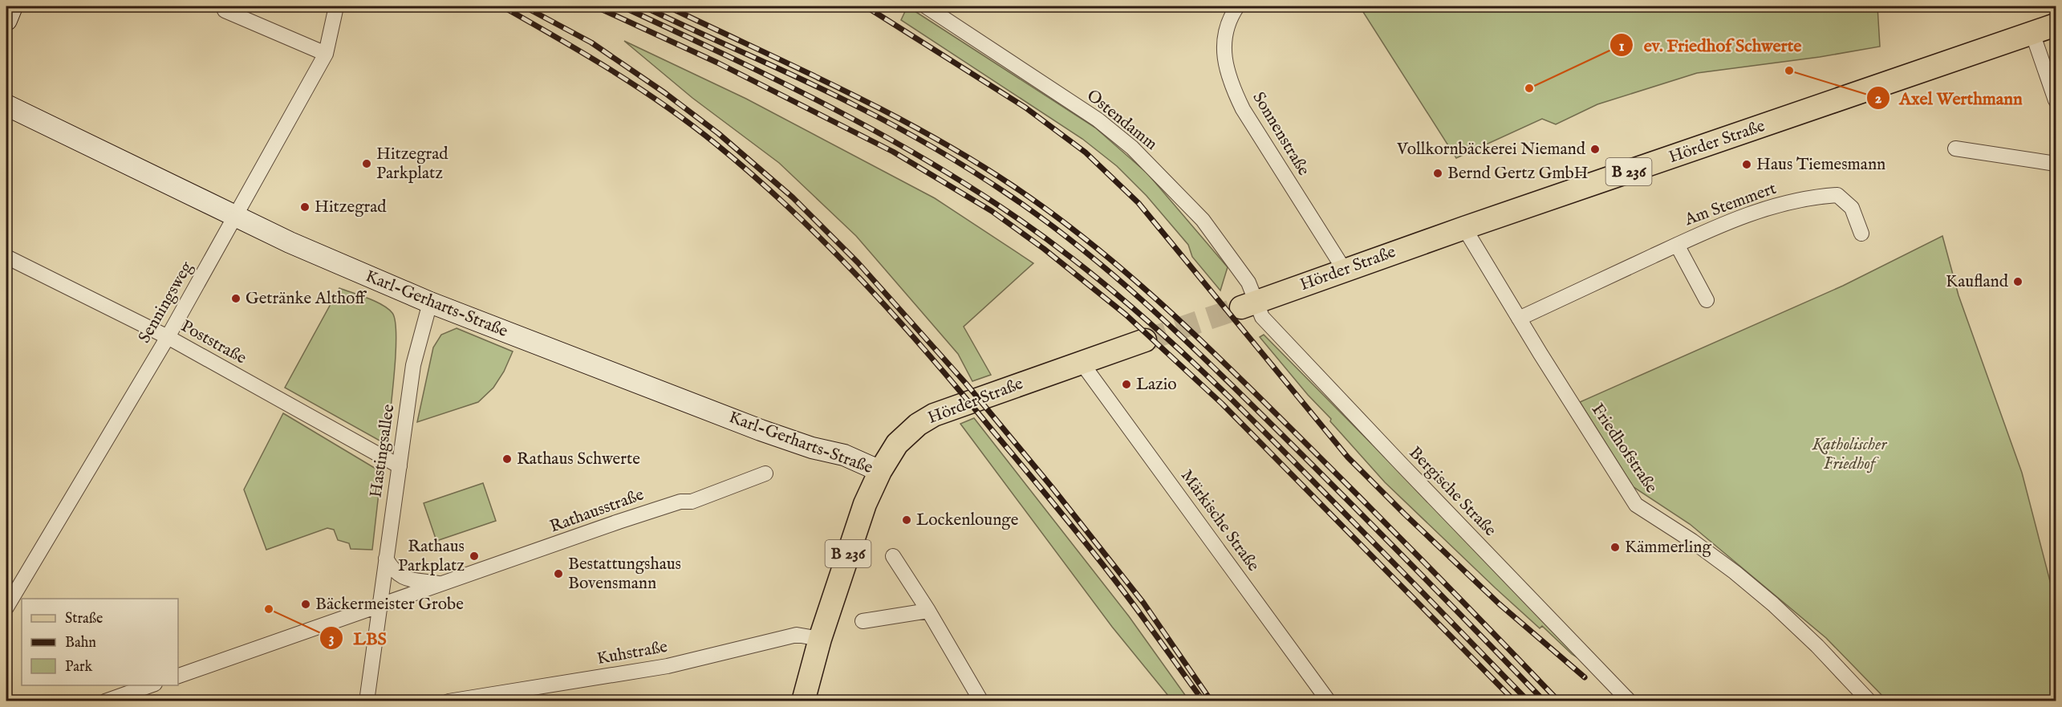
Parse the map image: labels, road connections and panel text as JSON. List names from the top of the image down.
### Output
{
  "streets": {
    "main road": ["Hörder Straße", "B 236", "Karl-Gerharts-Straße"],
    "street": [
      "Ostendamm",
      "Sonnenstraße",
      "Am Stemmert",
      "Senningsweg",
      "Poststraße",
      "Friedhofstraße",
      "Hastingsallee",
      "Bergische Straße",
      "Rathausstraße",
      "Märkische Straße",
      "Kuhstraße"
    ]
  },
  "crossings": [
    ["Ostendamm", "Hörder Straße"],
    ["Ostendamm", "Bergische Straße"],
    ["Sonnenstraße", "Hörder Straße"],
    ["Hörder Straße", "B 236"],
    ["Hörder Straße", "Karl-Gerharts-Straße"],
    ["Hörder Straße", "Friedhofstraße"],
    ["Hörder Straße", "Bergische Straße"],
    ["Hörder Straße", "Märkische Straße"],
    ["B 236", "Karl-Gerharts-Straße"],
    ["B 236", "Kuhstraße"],
    ["Am Stemmert", "Friedhofstraße"],
    ["Senningsweg", "Karl-Gerharts-Straße"],
    ["Senningsweg", "Poststraße"],
    ["Karl-Gerharts-Straße", "Hastingsallee"],
    ["Poststraße", "Hastingsallee"],
    ["Hastingsallee", "Rathausstraße"]
  ],
  "parks": ["Katholischer Friedhof"],
  "places": [
    "Axel Werthmann",
    "ev. Friedhof Schwerte",
    "Vollkornbäckerei Niemand",
    "Hitzegrad Parkplatz",
    "Haus Tiemesmann",
    "Bernd Gertz GmbH",
    "Hitzegrad",
    "Kaufland",
    "Getränke Althoff",
    "Lazio",
    "Rathaus Schwerte",
    "Lockenlounge",
    "Kämmerling",
    "Rathaus Parkplatz",
    "Bestattungshaus Bovensmann",
    "Bäckermeister Grobe",
    "LBS"
  ],
  "legend": ["Straße", "Bahn", "Park"]
}
